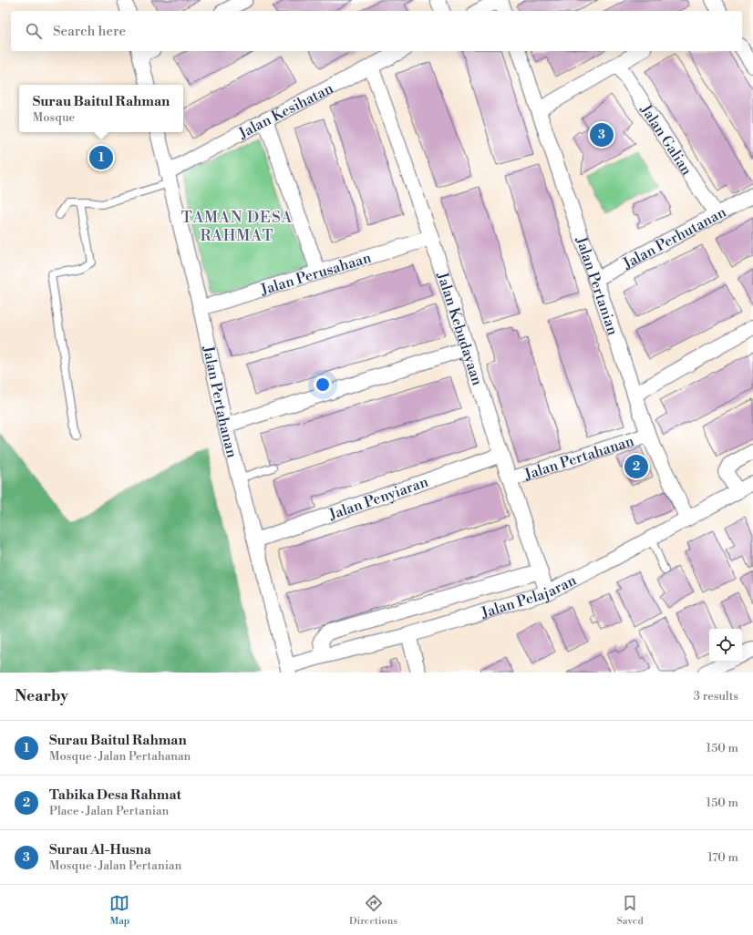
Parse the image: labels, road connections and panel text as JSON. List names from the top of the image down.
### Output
{
  "streets": {
    "street": [
      "Jalan Kesihatan",
      "Jalan Galian",
      "Jalan Perhutanan",
      "Jalan Perusahaan",
      "Jalan Pertanian",
      "Jalan Kebudayaan",
      "Jalan Pertahanan",
      "Jalan Penyiaran",
      "Jalan Pelajaran"
    ]
  },
  "crossings": [
    ["Jalan Kesihatan", "Jalan Kebudayaan"],
    ["Jalan Kesihatan", "Jalan Pertahanan"],
    ["Jalan Galian", "Jalan Perhutanan"],
    ["Jalan Perhutanan", "Jalan Pertanian"],
    ["Jalan Perusahaan", "Jalan Kebudayaan"],
    ["Jalan Perusahaan", "Jalan Pertahanan"],
    ["Jalan Pertanian", "Jalan Pertahanan"],
    ["Jalan Pertanian", "Jalan Pelajaran"],
    ["Jalan Kebudayaan", "Jalan Pertahanan"],
    ["Jalan Kebudayaan", "Jalan Penyiaran"],
    ["Jalan Kebudayaan", "Jalan Pelajaran"],
    ["Jalan Pertahanan", "Jalan Penyiaran"],
    ["Jalan Pertahanan", "Jalan Pelajaran"]
  ],
  "districts": ["TAMAN DESA RAHMAT"],
  "page": {
    "search": "Search here",
    "popup": ["Surau Baitul Rahman", "Mosque"],
    "pins": ["3", "1", "2"],
    "heading": ["Nearby", "3 results"],
    "list": [
      {
        "mark": "1",
        "name": "Surau Baitul Rahman",
        "note": "Mosque · Jalan Pertahanan",
        "value": "150 m"
      },
      {
        "mark": "2",
        "name": "Tabika Desa Rahmat",
        "note": "Place · Jalan Pertanian",
        "value": "150 m"
      },
      {
        "mark": "3",
        "name": "Surau Al-Husna",
        "note": "Mosque · Jalan Pertanian",
        "value": "170 m"
      }
    ],
    "nav": ["Map", "Directions", "Saved"]
  }
}
